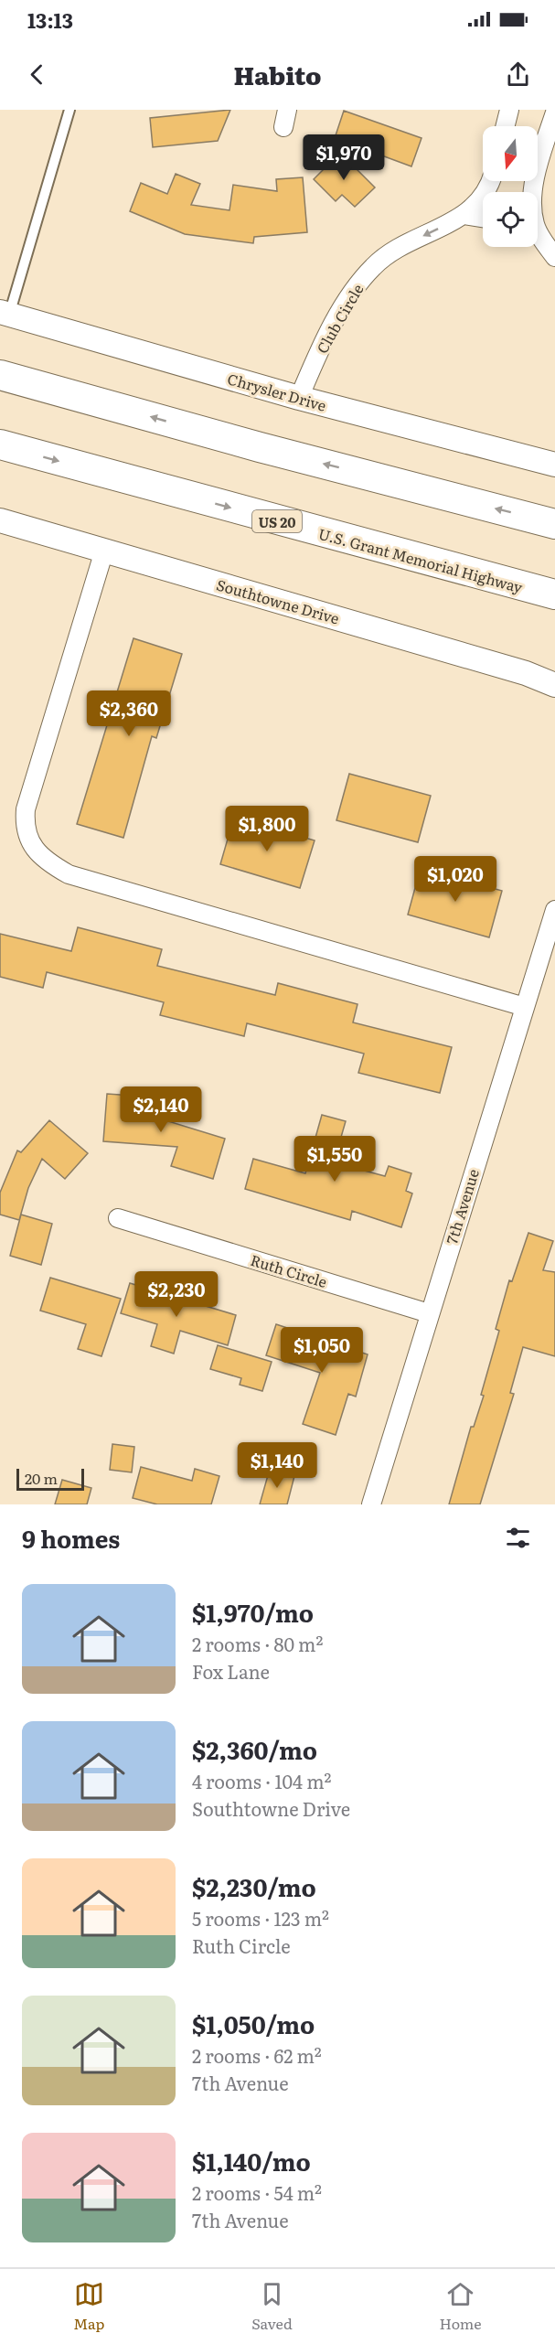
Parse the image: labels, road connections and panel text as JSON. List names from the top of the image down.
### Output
{
  "streets": {
    "main road": ["US 20", "U.S. Grant Memorial Highway"],
    "street": [
      "Club Circle",
      "Chrysler Drive",
      "Southtowne Drive",
      "7th Avenue",
      "Ruth Circle"
    ]
  },
  "crossings": [
    ["Club Circle", "Chrysler Drive"],
    ["7th Avenue", "Ruth Circle"]
  ],
  "one_way": ["Club Circle"],
  "scale_bar": "20 m",
  "north": "bottom",
  "page": {
    "status": "13:13",
    "header": "Habito",
    "price": [
      "$1,970",
      "$2,360",
      "$1,800",
      "$1,020",
      "$2,140",
      "$1,550",
      "$2,230",
      "$1,050",
      "$1,140"
    ],
    "scale": "20 m",
    "heading": "9 homes",
    "list": [
      {
        "name": "$1,970/mo",
        "note": "2 rooms · 80 m² · Fox Lane"
      },
      {
        "name": "$2,360/mo",
        "note": "4 rooms · 104 m² · Southtowne Drive"
      },
      {
        "name": "$2,230/mo",
        "note": "5 rooms · 123 m² · Ruth Circle"
      },
      {
        "name": "$1,050/mo",
        "note": "2 rooms · 62 m² · 7th Avenue"
      },
      {
        "name": "$1,140/mo",
        "note": "2 rooms · 54 m² · 7th Avenue"
      }
    ],
    "tabs": ["Map", "Saved", "Home"]
  }
}
